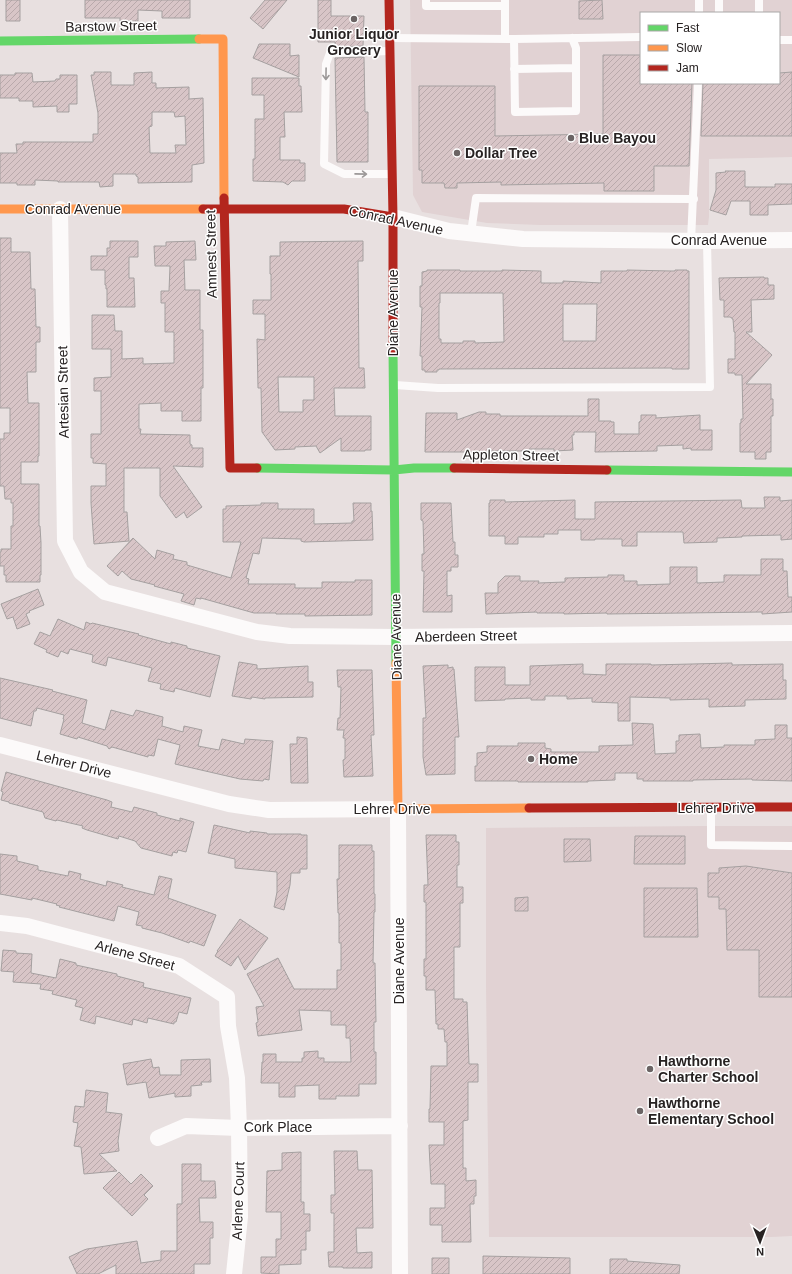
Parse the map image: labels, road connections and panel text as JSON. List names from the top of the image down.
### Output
{
  "streets": {
    "street": [
      "Barstow Street",
      "Conrad Avenue",
      "Amnest Street",
      "Diane Avenue",
      "Artesian Street",
      "Appleton Street",
      "Aberdeen Street",
      "Lehrer Drive",
      "Arlene Street",
      "Cork Place",
      "Arlene Court"
    ]
  },
  "crossings": [
    ["Barstow Street", "Amnest Street"],
    ["Conrad Avenue", "Amnest Street"],
    ["Conrad Avenue", "Diane Avenue"],
    ["Conrad Avenue", "Artesian Street"],
    ["Amnest Street", "Appleton Street"],
    ["Diane Avenue", "Appleton Street"],
    ["Diane Avenue", "Aberdeen Street"],
    ["Diane Avenue", "Lehrer Drive"],
    ["Diane Avenue", "Cork Place"],
    ["Artesian Street", "Aberdeen Street"],
    ["Arlene Street", "Cork Place"],
    ["Arlene Street", "Arlene Court"],
    ["Cork Place", "Arlene Court"]
  ],
  "places": [
    "Junior Liquor Grocery",
    "Blue Bayou",
    "Dollar Tree",
    "Home",
    "Hawthorne Charter School",
    "Hawthorne Elementary School"
  ],
  "legend": ["Fast", "Slow", "Jam"],
  "north": "bottom"
}
